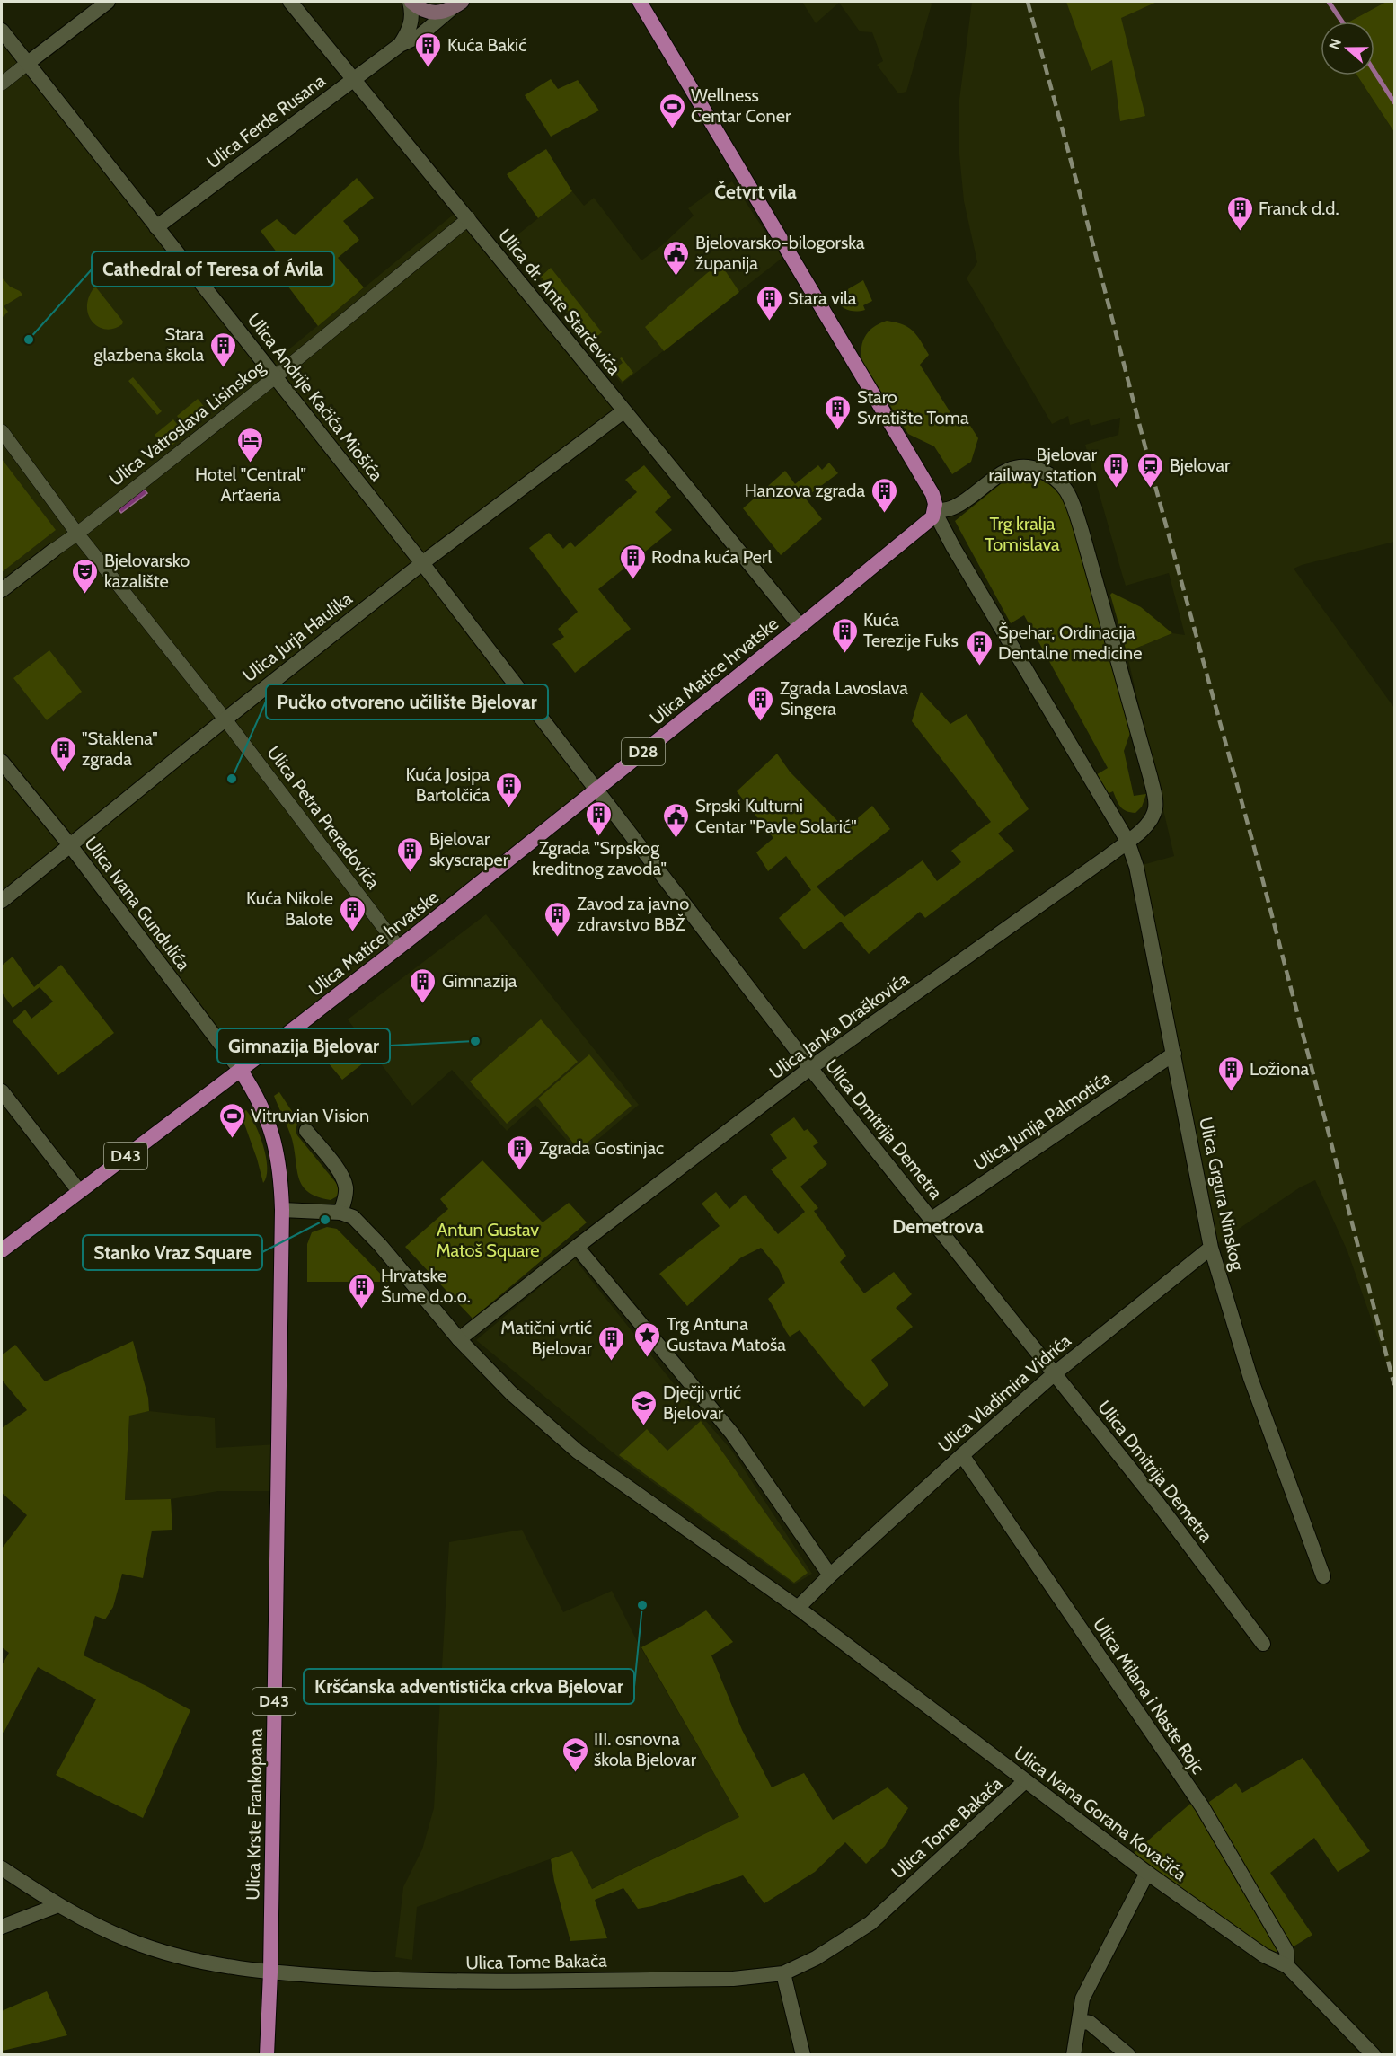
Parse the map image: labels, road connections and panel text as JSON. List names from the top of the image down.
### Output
{
  "streets": {
    "main road": [
      "Ulica Matice hrvatske",
      "D28",
      "D43",
      "Ulica Krste Frankopana"
    ],
    "street": [
      "Ulica Ferde Rusana",
      "Ulica dr. Ante Starčevića",
      "Ulica Andrije Kačića Miošića",
      "Ulica Vatroslava Lisinskog",
      "Ulica Jurja Haulika",
      "Ulica Petra Preradovića",
      "Ulica Ivana Gundulića",
      "Ulica Janka Draškovića",
      "Ulica Junija Palmotića",
      "Ulica Dmitrija Demetra",
      "Ulica Grgura Ninskog",
      "Ulica Vladimira Vidrića",
      "Ulica Milana i Naste Rojc",
      "Ulica Ivana Gorana Kovačića",
      "Ulica Tome Bakača"
    ]
  },
  "crossings": [
    ["Ulica Ferde Rusana", "Ulica dr. Ante Starčevića"],
    ["Ulica Ferde Rusana", "Ulica Andrije Kačića Miošića"],
    ["Ulica dr. Ante Starčevića", "Ulica Vatroslava Lisinskog"],
    ["Ulica dr. Ante Starčevića", "Ulica Jurja Haulika"],
    ["Ulica dr. Ante Starčevića", "Ulica Matice hrvatske"],
    ["Ulica Andrije Kačića Miošića", "Ulica Vatroslava Lisinskog"],
    ["Ulica Andrije Kačića Miošića", "Ulica Jurja Haulika"],
    ["Ulica Andrije Kačića Miošića", "Ulica Matice hrvatske"],
    ["Ulica Andrije Kačića Miošića", "Ulica Dmitrija Demetra"],
    ["Ulica Vatroslava Lisinskog", "Ulica Petra Preradovića"],
    ["Ulica Jurja Haulika", "Ulica Petra Preradovića"],
    ["Ulica Jurja Haulika", "Ulica Ivana Gundulića"],
    ["Ulica Matice hrvatske", "Ulica Petra Preradovića"],
    ["Ulica Matice hrvatske", "Ulica Ivana Gundulića"],
    ["Ulica Matice hrvatske", "Ulica Dmitrija Demetra"],
    ["Ulica Matice hrvatske", "D43"],
    ["Ulica Ivana Gundulića", "D43"],
    ["Ulica Janka Draškovića", "Ulica Dmitrija Demetra"],
    ["Ulica Janka Draškovića", "Ulica Grgura Ninskog"],
    ["Ulica Junija Palmotića", "Ulica Dmitrija Demetra"],
    ["Ulica Junija Palmotića", "Ulica Grgura Ninskog"],
    ["Ulica Dmitrija Demetra", "Ulica Vladimira Vidrića"],
    ["D43", "Ulica Krste Frankopana"],
    ["Ulica Grgura Ninskog", "Ulica Vladimira Vidrića"],
    ["Ulica Vladimira Vidrića", "Ulica Milana i Naste Rojc"],
    ["Ulica Milana i Naste Rojc", "Ulica Ivana Gorana Kovačića"],
    ["Ulica Ivana Gorana Kovačića", "Ulica Tome Bakača"],
    ["Ulica Krste Frankopana", "Ulica Tome Bakača"]
  ],
  "districts": ["Četvrt vila", "Demetrova"],
  "parks": ["Trg kralja Tomislava", "Antun Gustav Matoš Square"],
  "places": {
    "building": [
      "Kuća Bakić",
      "Franck d.d.",
      "Stara vila",
      "Stara glazbena škola",
      "Staro Svratište Toma",
      "Bjelovar railway station",
      "Hanzova zgrada",
      "Rodna kuća Perl",
      "Kuća Terezije Fuks",
      "Špehar, Ordinacija Dentalne medicine",
      "Zgrada Lavoslava Singera",
      "\"Staklena\" zgrada",
      "Kuća Josipa Bartolčića",
      "Zgrada \"Srpskog kreditnog zavoda\"",
      "Bjelovar skyscraper",
      "Kuća Nikole Balote",
      "Zavod za javno zdravstvo BBŽ",
      "Gimnazija",
      "Ložiona",
      "Zgrada Gostinjac",
      "Hrvatske Šume d.o.o.",
      "Matični vrtić Bjelovar"
    ],
    "sports": ["Wellness Centar Coner", "Vitruvian Vision"],
    "public building": ["Bjelovarsko-bilogorska županija", "Srpski Kulturni Centar \"Pavle Solarić\""],
    "other": [
      "Cathedral of Teresa of Ávila",
      "Pučko otvoreno učilište Bjelovar",
      "Gimnazija Bjelovar",
      "Stanko Vraz Square",
      "Kršćanska adventistička crkva Bjelovar"
    ],
    "hotel": ["Hotel \"Central\" Art’aeria"],
    "station": ["Bjelovar"],
    "theatre": ["Bjelovarsko kazalište"],
    "place": ["Trg Antuna Gustava Matoša"],
    "school or university": ["Dječji vrtić Bjelovar", "III. osnovna škola Bjelovar"]
  },
  "north": "left"
}
